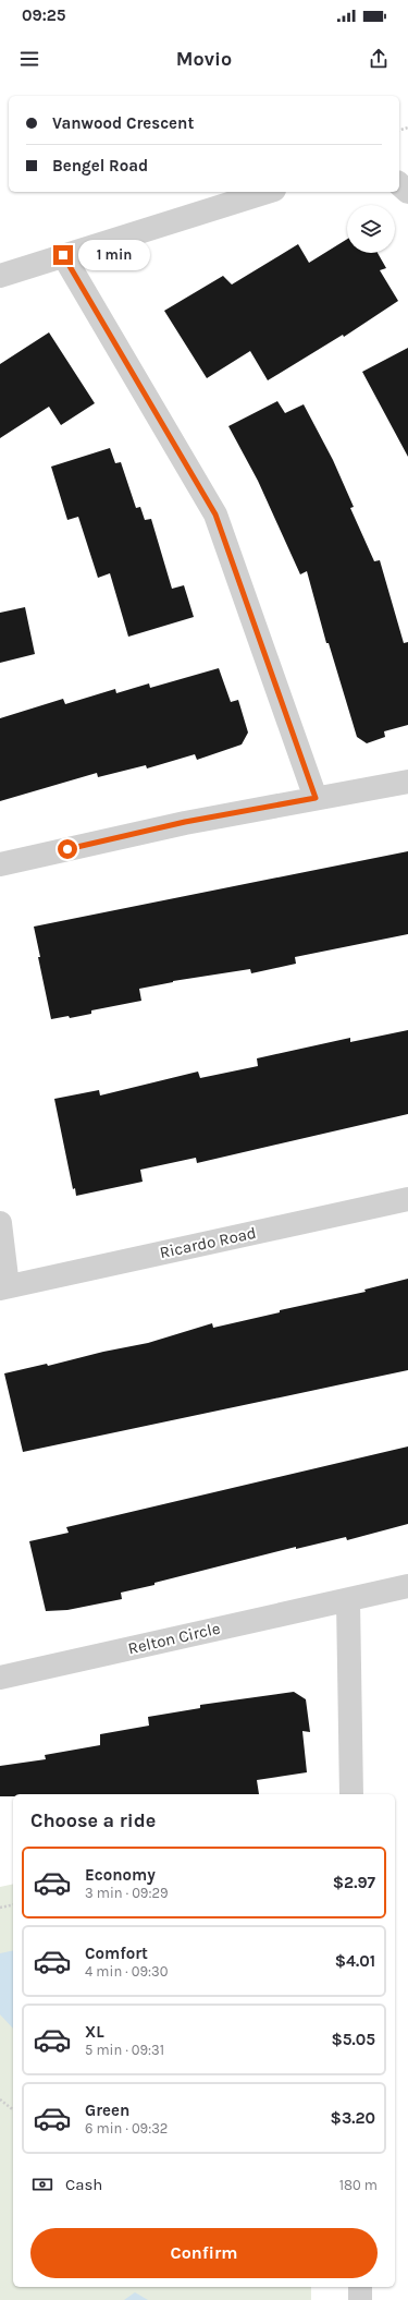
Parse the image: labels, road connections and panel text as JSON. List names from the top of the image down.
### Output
{
  "streets": {
    "street": ["Ricardo Road", "Relton Circle"]
  },
  "page": {
    "status": "09:25",
    "header": "Movio",
    "banner": ["Vanwood Crescent", "Bengel Road"],
    "bubble": "1 min",
    "heading": "Choose a ride",
    "list": [
      {
        "name": "Economy",
        "note": "3 min · 09:29",
        "value": "$2.97"
      },
      {
        "name": "Comfort",
        "note": "4 min · 09:30",
        "value": "$4.01"
      },
      {
        "name": "XL",
        "note": "5 min · 09:31",
        "value": "$5.05"
      },
      {
        "name": "Green",
        "note": "6 min · 09:32",
        "value": "$3.20"
      }
    ],
    "pay": ["Cash", "180 m"],
    "buttons": "Confirm"
  }
}
